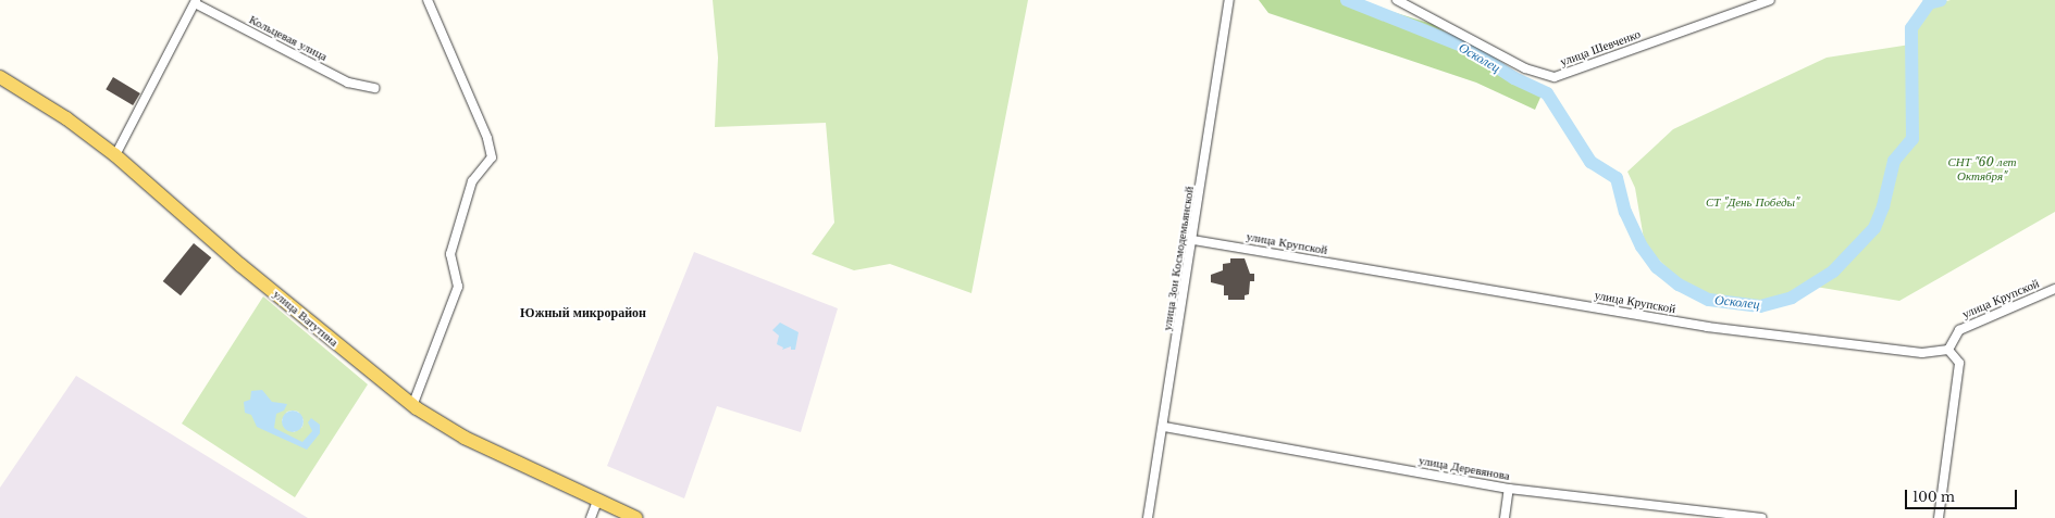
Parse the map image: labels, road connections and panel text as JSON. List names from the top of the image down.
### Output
{
  "streets": {
    "main road": ["улица Ватутина"],
    "street": [
      "Кольцевая улица",
      "улица Шевченко",
      "улица Крупской",
      "улица Зои Космодемьянской",
      "улица Деревянова"
    ]
  },
  "crossings": [
    ["Кольцевая улица", "улица Ватутина"],
    ["улица Крупской", "улица Зои Космодемьянской"],
    ["улица Зои Космодемьянской", "улица Деревянова"]
  ],
  "districts": ["Южный микрорайон"],
  "water": ["Осколец"],
  "parks": ["СНТ \"60 лет Октября\"", "СТ \"День Победы\""],
  "scale_bar": "100 m"
}
